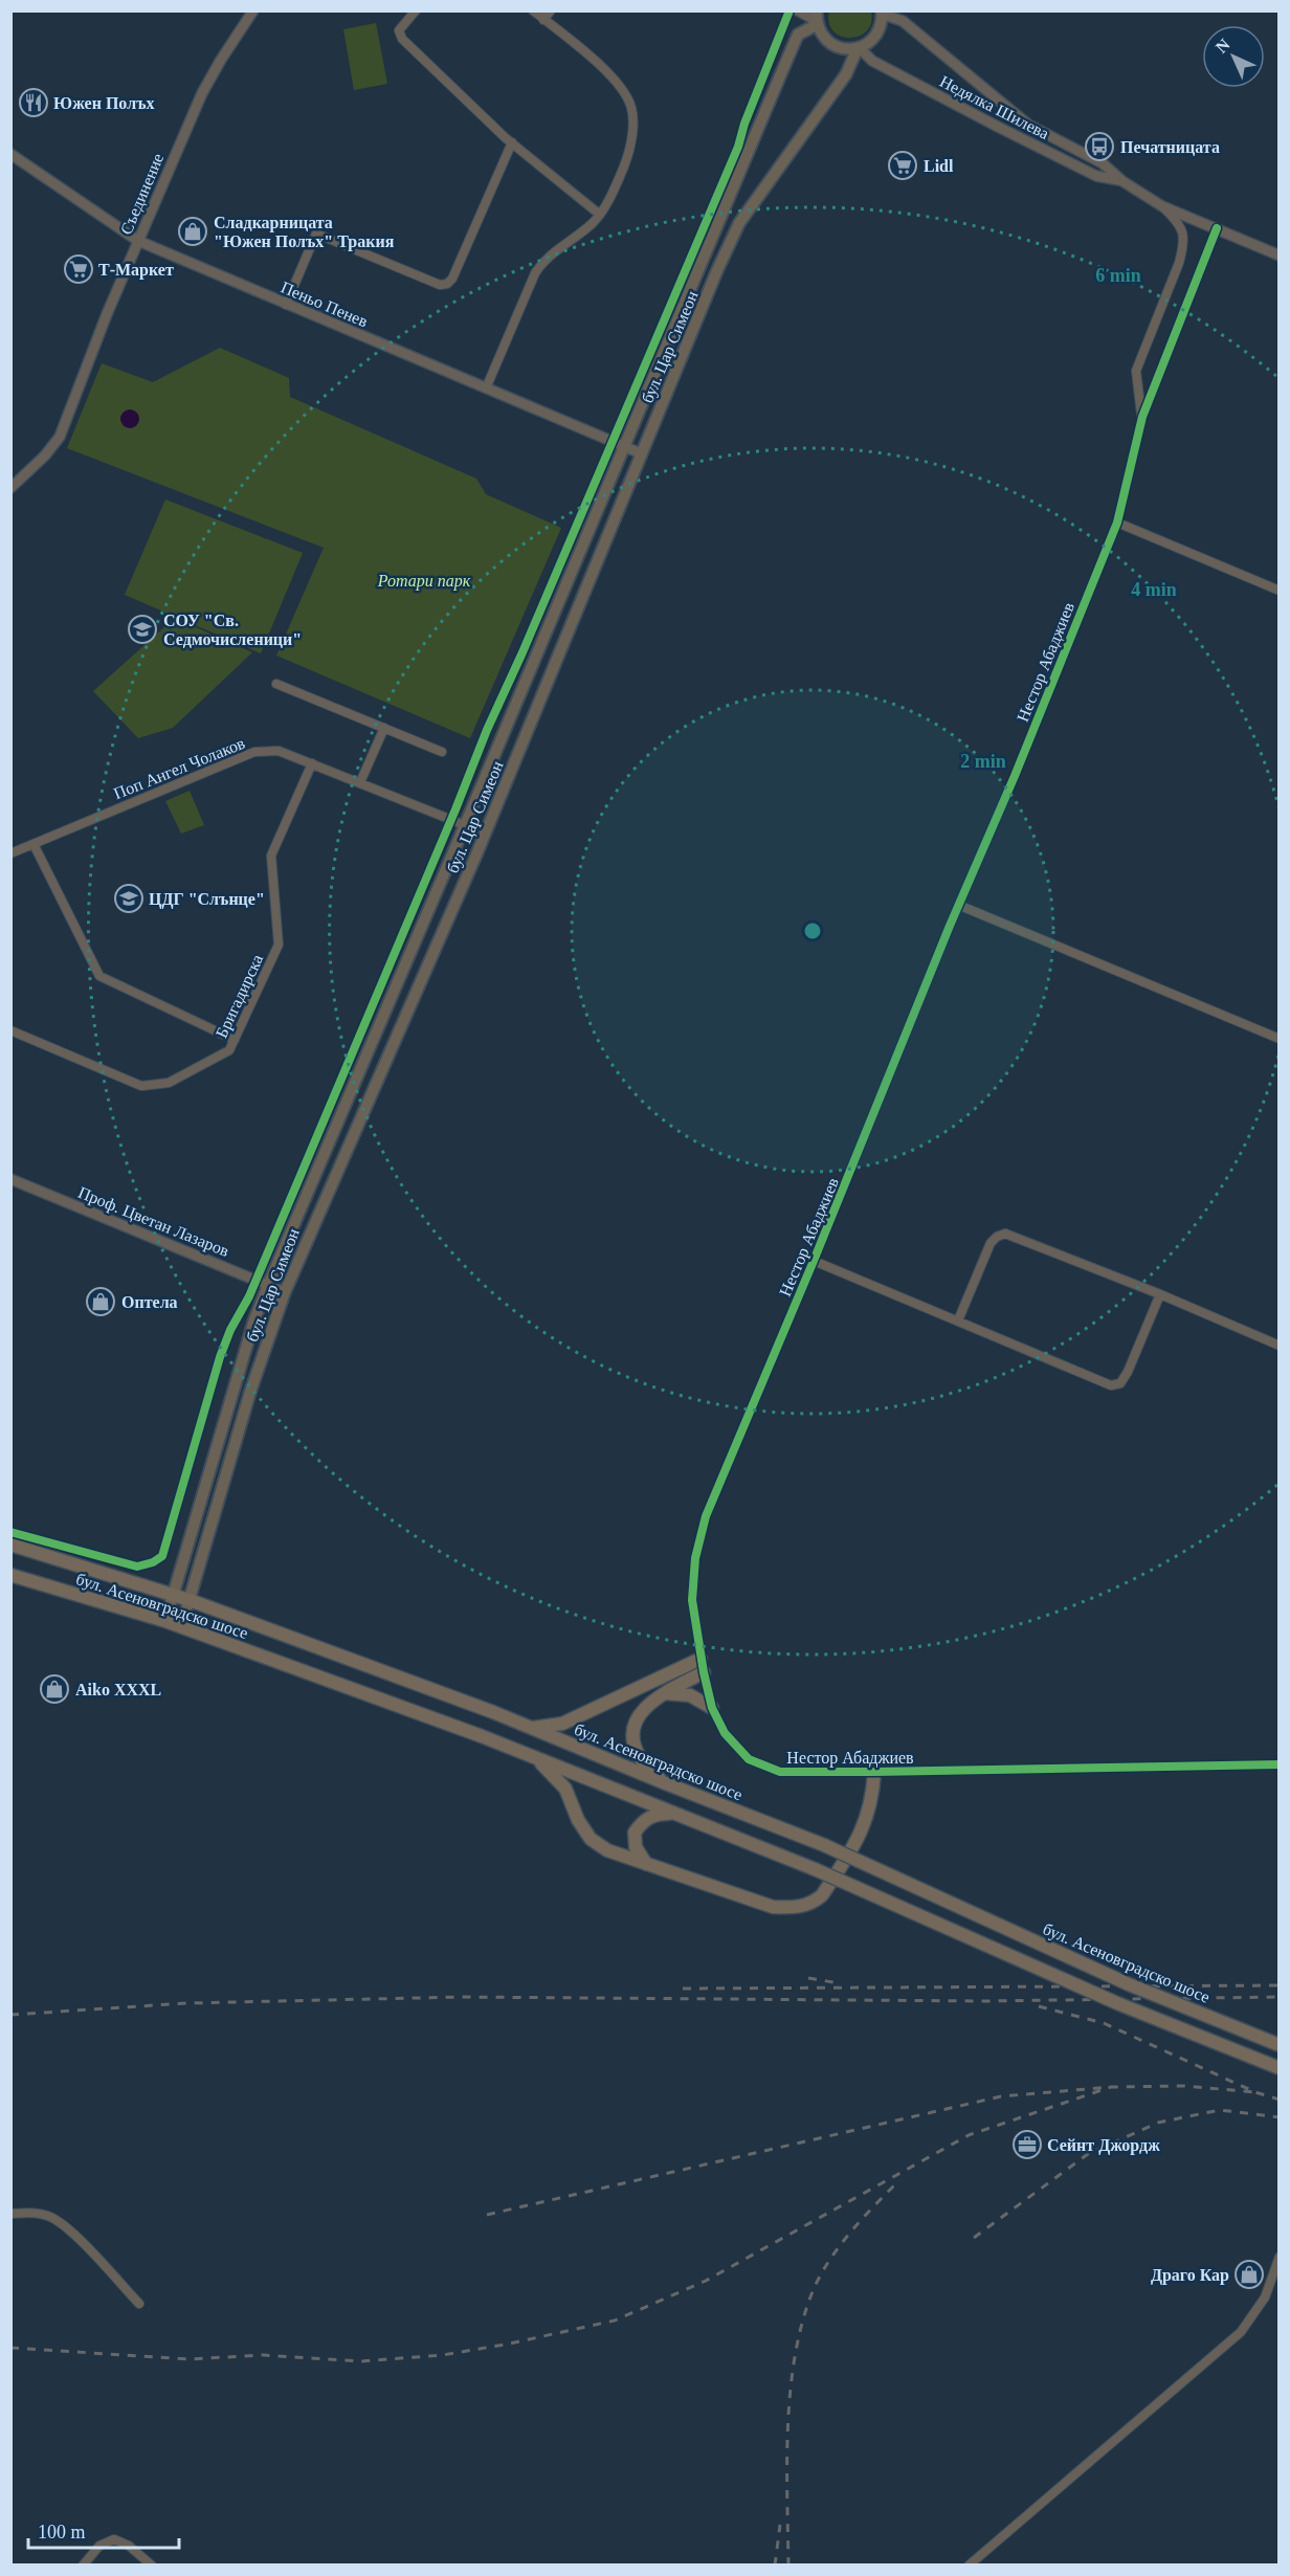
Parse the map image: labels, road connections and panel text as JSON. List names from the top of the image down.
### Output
{
  "streets": {
    "main road": ["бул. Цар Симеон", "бул. Асеновградско шосе"],
    "street": [
      "Недялка Шилева",
      "Съединение",
      "Пеньо Пенев",
      "Нестор Абаджиев",
      "Поп Ангел Чолаков",
      "Бригадирска",
      "Проф. Цветан Лазаров"
    ]
  },
  "crossings": [
    ["Недялка Шилева", "бул. Цар Симеон"],
    ["Недялка Шилева", "Нестор Абаджиев"],
    ["Съединение", "Пеньо Пенев"],
    ["Пеньо Пенев", "бул. Цар Симеон"],
    ["бул. Цар Симеон", "Поп Ангел Чолаков"],
    ["бул. Цар Симеон", "Проф. Цветан Лазаров"],
    ["бул. Цар Симеон", "бул. Асеновградско шосе"],
    ["Поп Ангел Чолаков", "Бригадирска"]
  ],
  "parks": ["Ротари парк"],
  "places": {
    "restaurant": ["Южен Полъх"],
    "bus stop": ["Печатницата"],
    "supermarket": ["Lidl", "Т-Маркет"],
    "shop": [
      "Сладкарницата \"Южен Полъх\" Тракия",
      "Оптела",
      "Aiko XXXL",
      "Драго Кар"
    ],
    "school or university": ["СОУ \"Св. Седмочисленици\"", "ЦДГ \"Слънце\""],
    "office": ["Сейнт Джордж"]
  },
  "scale_bar": "100 m",
  "north": "top left",
  "rings": ["6 min", "4 min", "2 min"]
}
